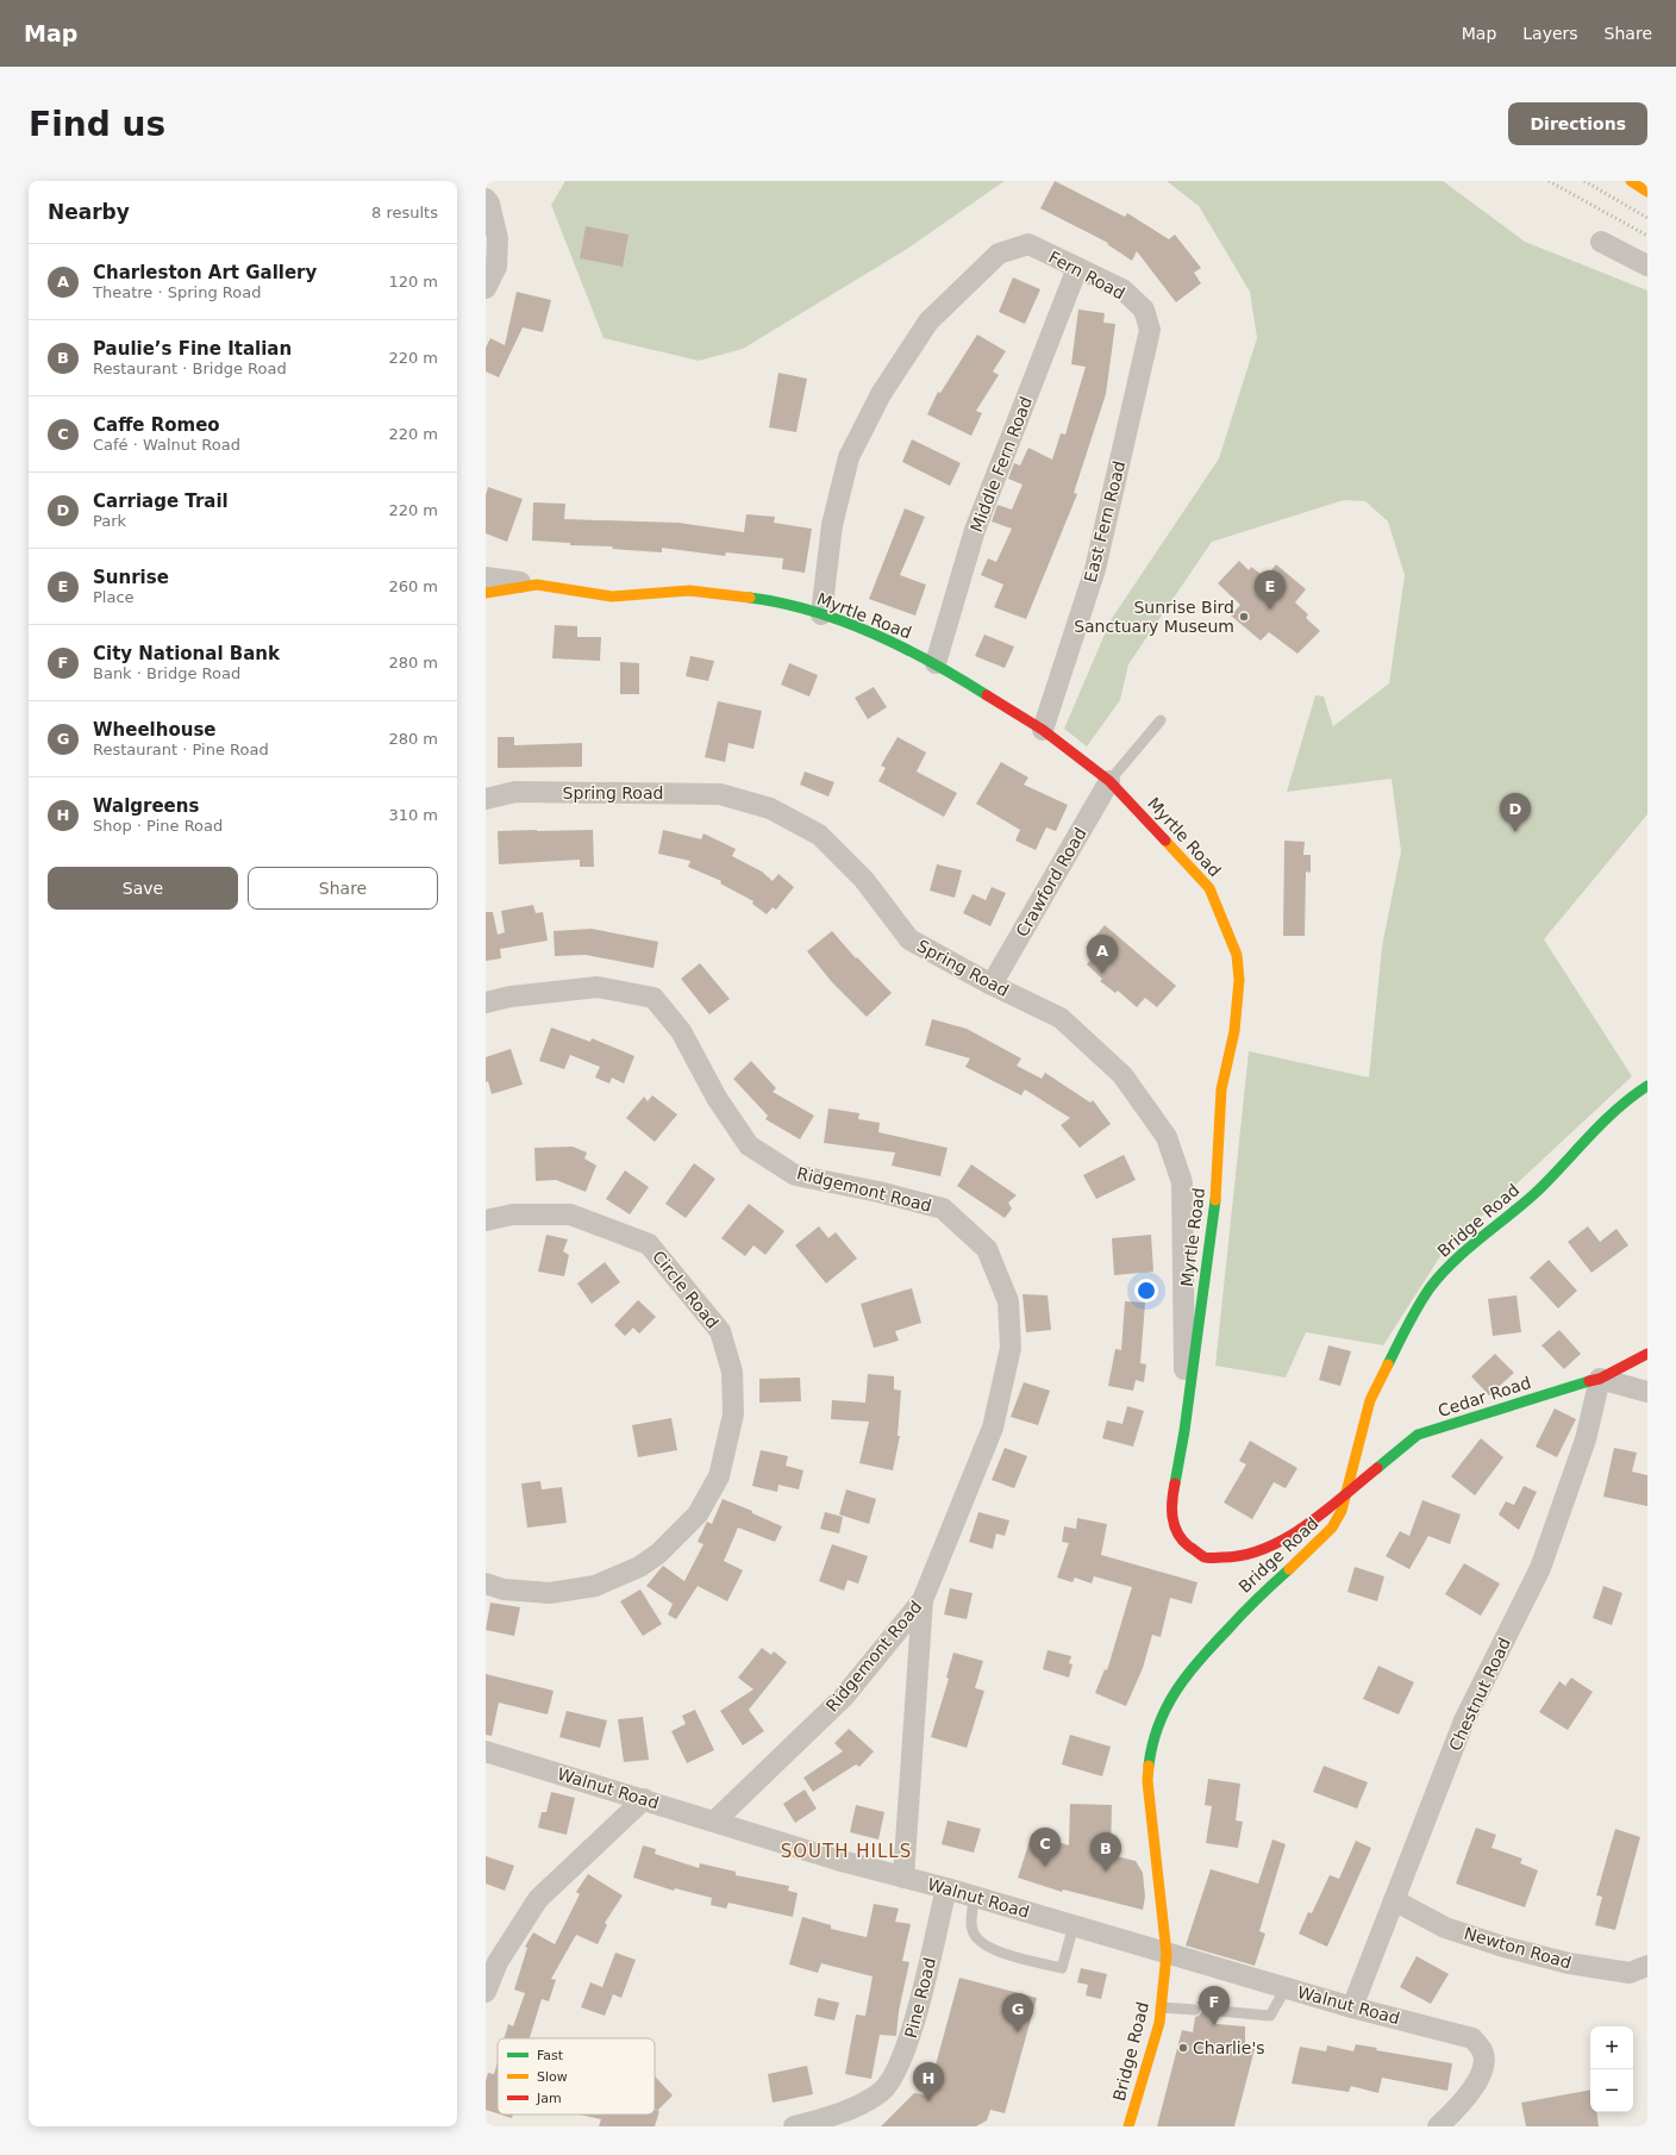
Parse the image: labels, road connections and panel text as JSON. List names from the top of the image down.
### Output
{
  "streets": {
    "street": [
      "Fern Road",
      "Middle Fern Road",
      "East Fern Road",
      "Myrtle Road",
      "Spring Road",
      "Crawford Road",
      "Ridgemont Road",
      "Bridge Road",
      "Circle Road",
      "Cedar Road",
      "Chestnut Road",
      "Walnut Road",
      "Newton Road",
      "Pine Road"
    ]
  },
  "crossings": [
    ["Fern Road", "Middle Fern Road"],
    ["Fern Road", "East Fern Road"],
    ["Fern Road", "Myrtle Road"],
    ["Middle Fern Road", "Myrtle Road"],
    ["East Fern Road", "Myrtle Road"],
    ["Myrtle Road", "Spring Road"],
    ["Myrtle Road", "Crawford Road"],
    ["Myrtle Road", "Bridge Road"],
    ["Myrtle Road", "Cedar Road"],
    ["Spring Road", "Crawford Road"],
    ["Ridgemont Road", "Walnut Road"],
    ["Bridge Road", "Cedar Road"],
    ["Bridge Road", "Walnut Road"],
    ["Cedar Road", "Chestnut Road"],
    ["Chestnut Road", "Walnut Road"],
    ["Chestnut Road", "Newton Road"],
    ["Walnut Road", "Pine Road"]
  ],
  "districts": ["SOUTH HILLS"],
  "places": ["Sunrise Bird Sanctuary Museum", "Charlie's"],
  "legend": ["Fast", "Slow", "Jam"],
  "page": {
    "header": "Map",
    "nav": ["Map", "Layers", "Share"],
    "buttons": [
      "Directions",
      ["Save", "Share"]
    ],
    "title": "Find us",
    "heading": ["Nearby", "8 results"],
    "list": [
      {
        "mark": "A",
        "name": "Charleston Art Gallery",
        "note": "Theatre · Spring Road",
        "value": "120 m"
      },
      {
        "mark": "B",
        "name": "Paulie’s Fine Italian",
        "note": "Restaurant · Bridge Road",
        "value": "220 m"
      },
      {
        "mark": "C",
        "name": "Caffe Romeo",
        "note": "Café · Walnut Road",
        "value": "220 m"
      },
      {
        "mark": "D",
        "name": "Carriage Trail",
        "note": "Park",
        "value": "220 m"
      },
      {
        "mark": "E",
        "name": "Sunrise",
        "note": "Place",
        "value": "260 m"
      },
      {
        "mark": "F",
        "name": "City National Bank",
        "note": "Bank · Bridge Road",
        "value": "280 m"
      },
      {
        "mark": "G",
        "name": "Wheelhouse",
        "note": "Restaurant · Pine Road",
        "value": "280 m"
      },
      {
        "mark": "H",
        "name": "Walgreens",
        "note": "Shop · Pine Road",
        "value": "310 m"
      }
    ],
    "pins": [
      "E",
      "D",
      "A",
      "C",
      "B",
      "F",
      "G",
      "H"
    ],
    "map_buttons": ["+", "−"]
  }
}
